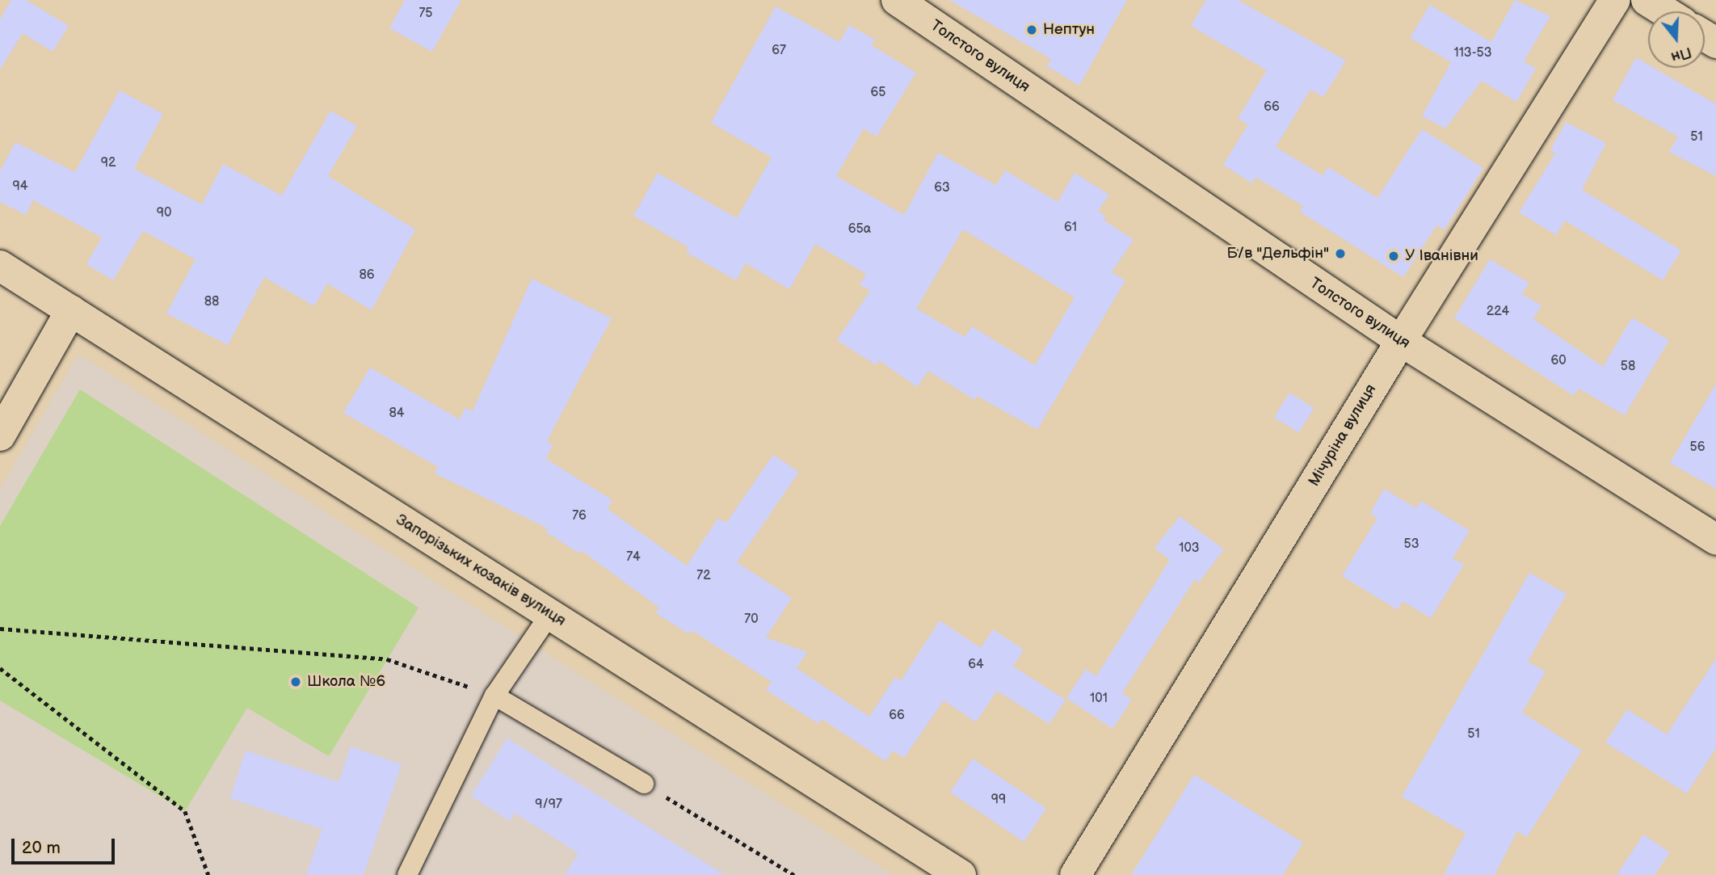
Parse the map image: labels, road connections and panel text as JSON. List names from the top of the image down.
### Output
{
  "streets": {
    "main road": ["Толстого вулиця", "Мічуріна вулиця", "Запорізьких козаків вулиця"]
  },
  "crossings": [
    ["Толстого вулиця", "Мічуріна вулиця"]
  ],
  "places": [
    "Нептун",
    "Б/в \"Дельфін\"",
    "У Іванівни",
    "Школа №6"
  ],
  "house_numbers": [
    "75",
    "67",
    "113-53",
    "65",
    "66",
    "51",
    "92",
    "94",
    "63",
    "90",
    "61",
    "65а",
    "86",
    "88",
    "224",
    "60",
    "58",
    "84",
    "56",
    "76",
    "53",
    "103",
    "74",
    "72",
    "70",
    "64",
    "101",
    "66",
    "51",
    "99",
    "9/97"
  ],
  "scale_bar": "20 m",
  "north": "bottom"
}
